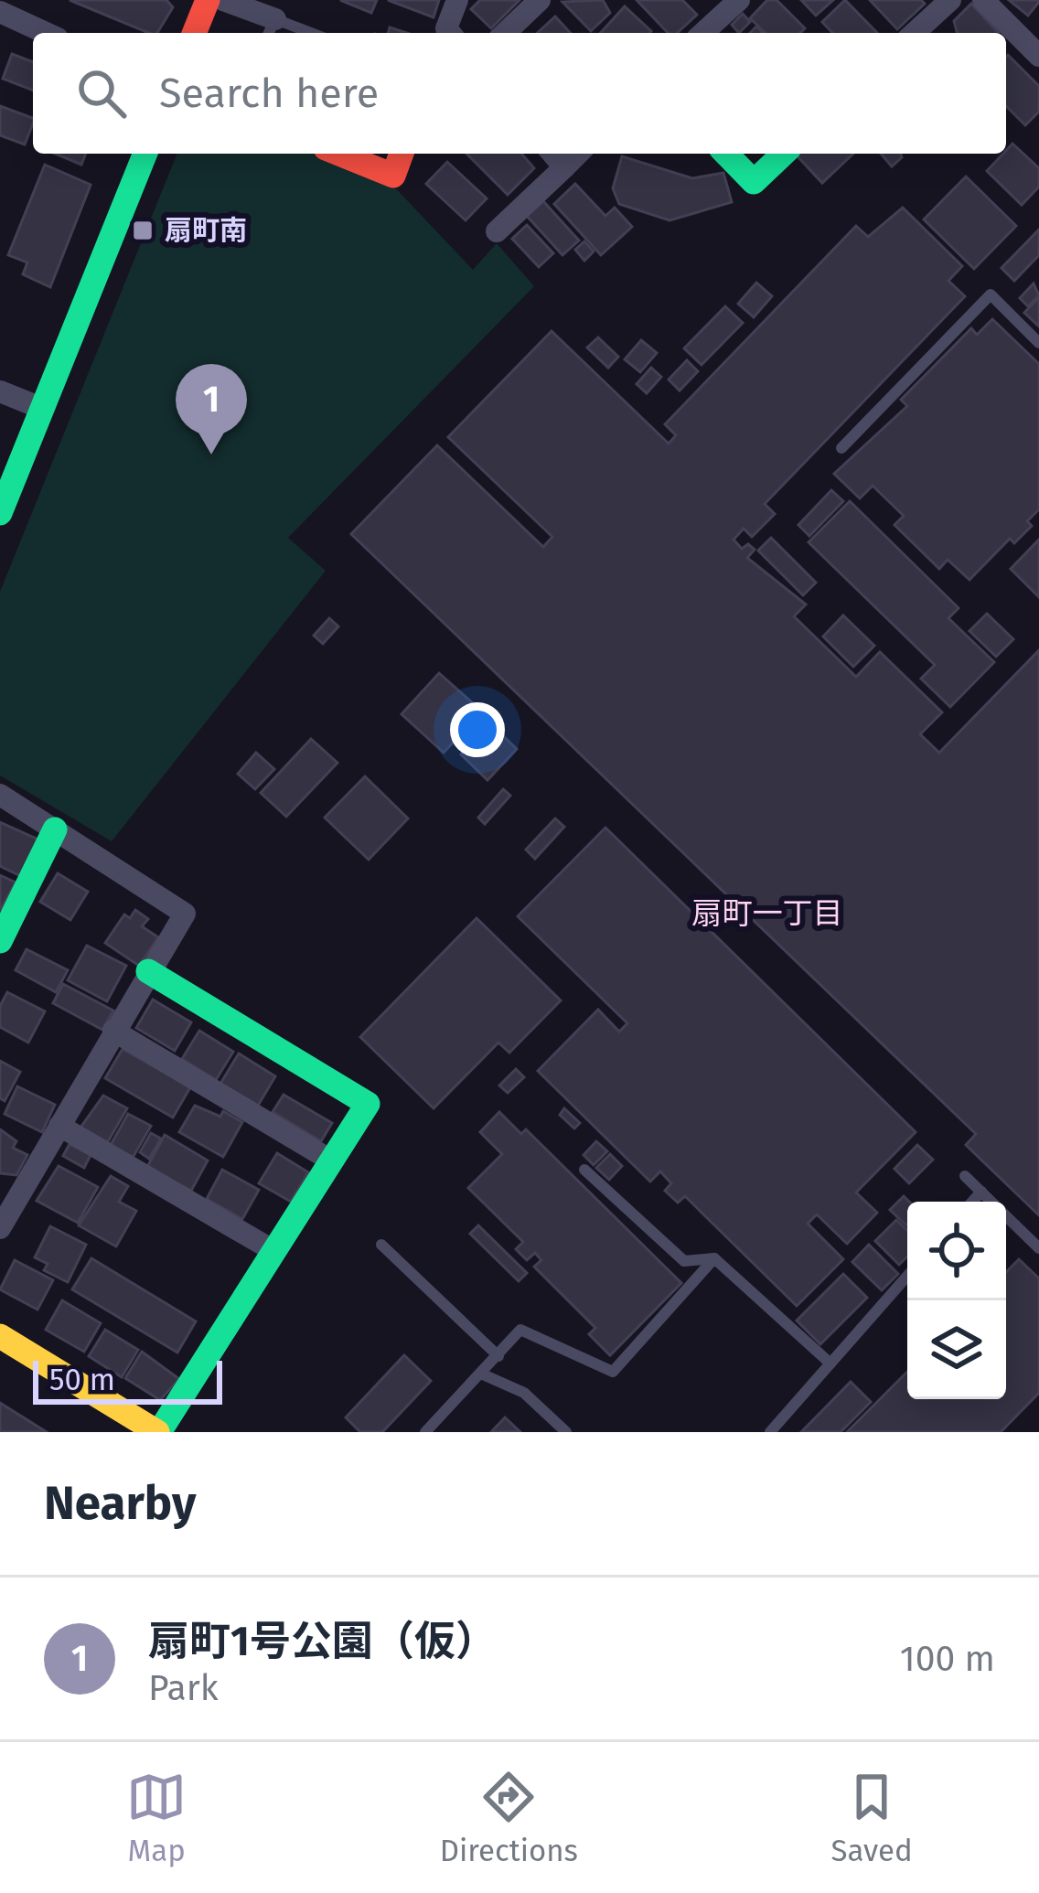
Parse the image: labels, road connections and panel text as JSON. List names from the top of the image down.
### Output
{
  "districts": ["扇町一丁目"],
  "places": {
    "transit": ["扇町南"]
  },
  "scale_bar": "50 m",
  "page": {
    "search": "Search here",
    "pins": "1",
    "scale": "50 m",
    "heading": "Nearby",
    "list": [
      {
        "mark": "1",
        "name": "扇町1号公園（仮）",
        "note": "Park",
        "value": "100 m"
      }
    ],
    "nav": ["Map", "Directions", "Saved"]
  }
}
